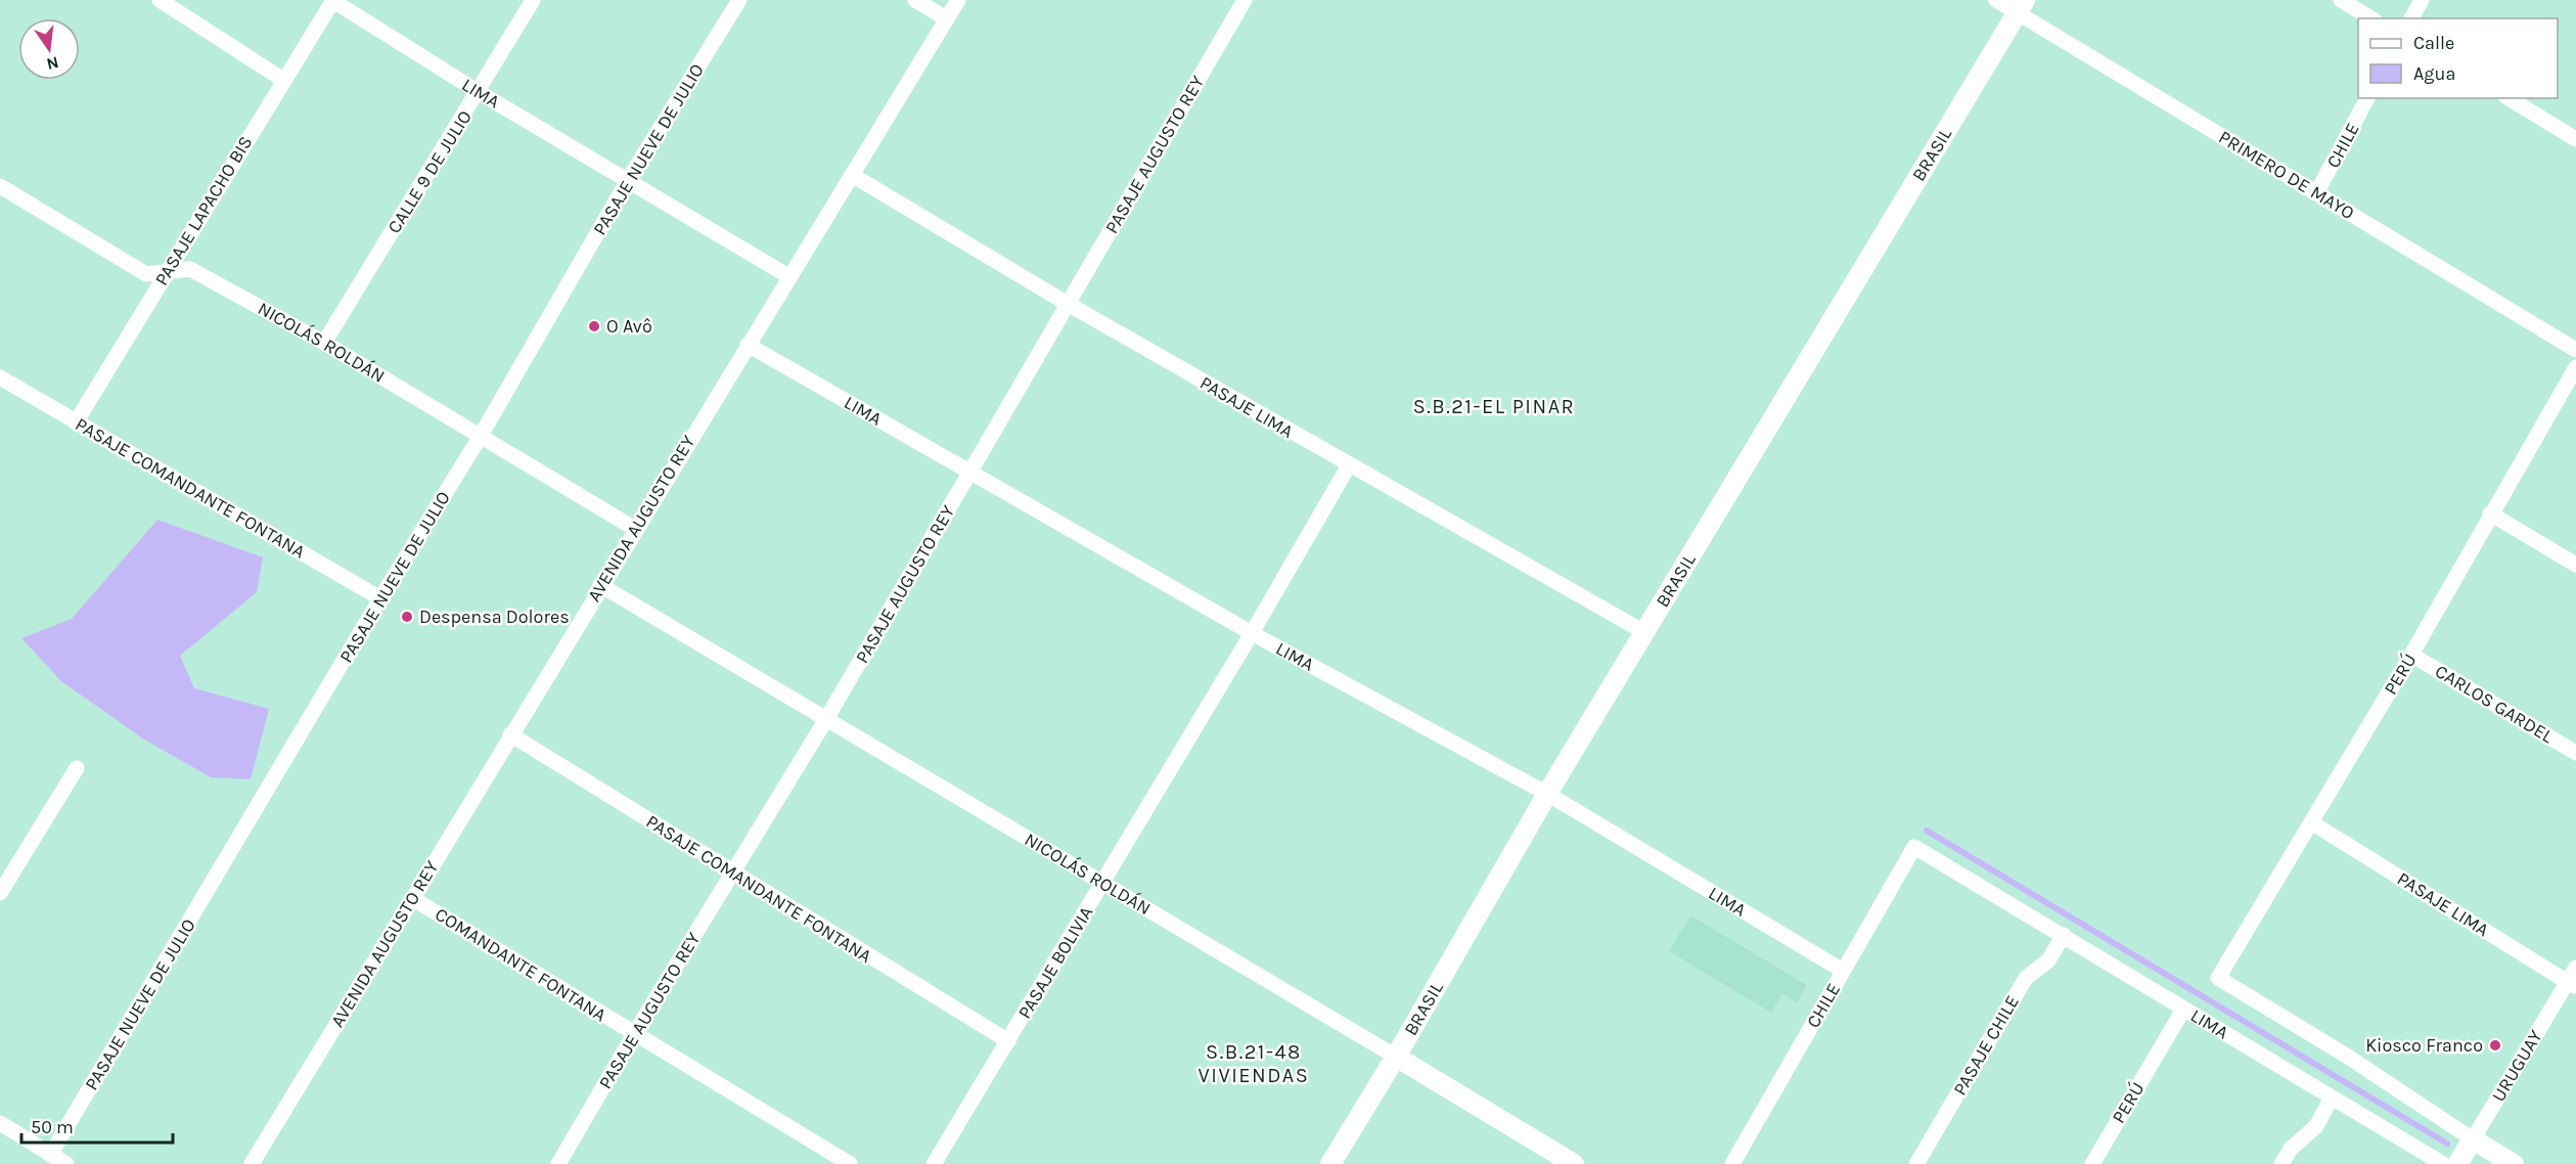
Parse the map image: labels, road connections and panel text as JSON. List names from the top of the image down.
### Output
{
  "streets": {
    "street": [
      "LIMA",
      "CHILE",
      "PASAJE NUEVE DE JULIO",
      "PASAJE AUGUSTO REY",
      "BRASIL",
      "CALLE 9 DE JULIO",
      "PRIMERO DE MAYO",
      "PASAJE LAPACHO BIS",
      "NICOLÁS ROLDÁN",
      "PASAJE LIMA",
      "PASAJE COMANDANTE FONTANA",
      "AVENIDA AUGUSTO REY",
      "PERÚ",
      "CARLOS GARDEL",
      "PASAJE BOLIVIA",
      "COMANDANTE FONTANA",
      "PASAJE CHILE",
      "URUGUAY"
    ]
  },
  "crossings": [
    ["LIMA", "CHILE"],
    ["LIMA", "PASAJE NUEVE DE JULIO"],
    ["LIMA", "PASAJE AUGUSTO REY"],
    ["LIMA", "BRASIL"],
    ["LIMA", "CALLE 9 DE JULIO"],
    ["LIMA", "PASAJE LAPACHO BIS"],
    ["LIMA", "AVENIDA AUGUSTO REY"],
    ["LIMA", "PERÚ"],
    ["LIMA", "PASAJE BOLIVIA"],
    ["LIMA", "PASAJE CHILE"],
    ["CHILE", "PRIMERO DE MAYO"],
    ["PASAJE NUEVE DE JULIO", "NICOLÁS ROLDÁN"],
    ["PASAJE NUEVE DE JULIO", "PASAJE COMANDANTE FONTANA"],
    ["PASAJE AUGUSTO REY", "NICOLÁS ROLDÁN"],
    ["PASAJE AUGUSTO REY", "PASAJE LIMA"],
    ["PASAJE AUGUSTO REY", "PASAJE COMANDANTE FONTANA"],
    ["PASAJE AUGUSTO REY", "COMANDANTE FONTANA"],
    ["BRASIL", "PRIMERO DE MAYO"],
    ["BRASIL", "NICOLÁS ROLDÁN"],
    ["BRASIL", "PASAJE LIMA"],
    ["CALLE 9 DE JULIO", "NICOLÁS ROLDÁN"],
    ["PASAJE LAPACHO BIS", "NICOLÁS ROLDÁN"],
    ["PASAJE LAPACHO BIS", "PASAJE COMANDANTE FONTANA"],
    ["NICOLÁS ROLDÁN", "AVENIDA AUGUSTO REY"],
    ["NICOLÁS ROLDÁN", "PASAJE BOLIVIA"],
    ["PASAJE LIMA", "AVENIDA AUGUSTO REY"],
    ["PASAJE LIMA", "PERÚ"],
    ["PASAJE LIMA", "PASAJE BOLIVIA"],
    ["PASAJE LIMA", "URUGUAY"],
    ["PASAJE COMANDANTE FONTANA", "AVENIDA AUGUSTO REY"],
    ["PASAJE COMANDANTE FONTANA", "PASAJE BOLIVIA"],
    ["AVENIDA AUGUSTO REY", "COMANDANTE FONTANA"],
    ["PERÚ", "CARLOS GARDEL"],
    ["PERÚ", "URUGUAY"]
  ],
  "districts": ["S.B.21-EL PINAR", "S.B.21-48 VIVIENDAS"],
  "places": ["O Avô", "Despensa Dolores", "Kiosco Franco"],
  "legend": ["Calle", "Agua"],
  "scale_bar": "50 m",
  "north": "bottom"
}
